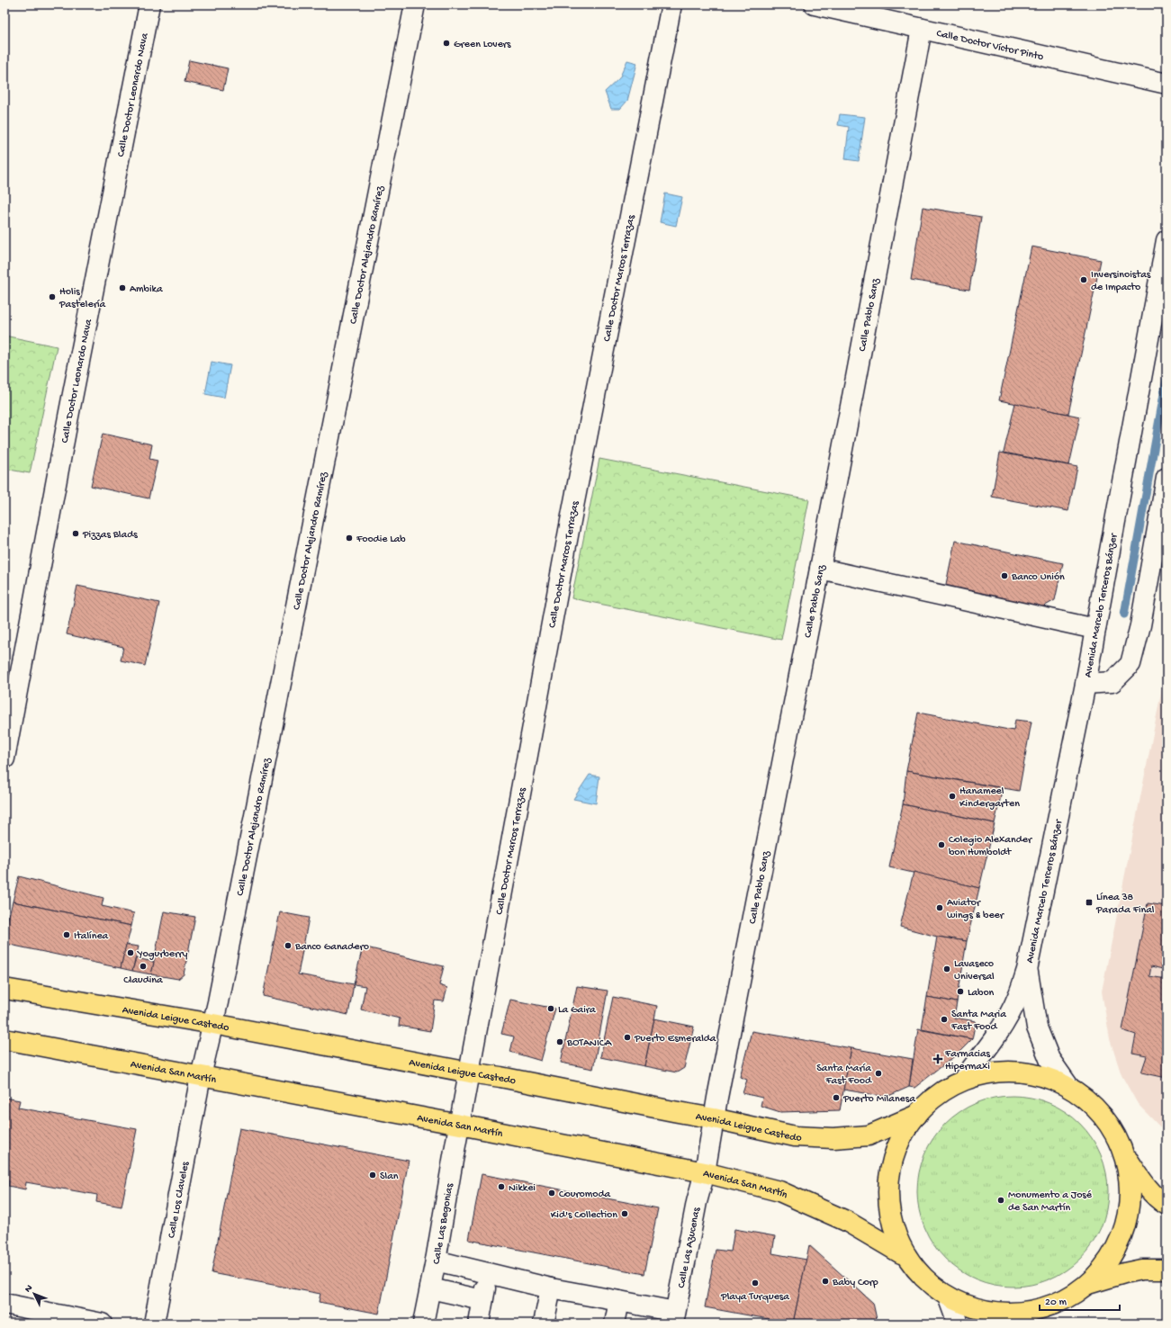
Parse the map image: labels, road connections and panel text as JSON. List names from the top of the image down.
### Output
{
  "streets": {
    "main road": ["Avenida Leigue Castedo", "Avenida San Martín"],
    "street": [
      "Calle Doctor Víctor Pinto",
      "Calle Doctor Leonardo Nava",
      "Calle Doctor Alejandro Ramírez",
      "Calle Doctor Marcos Terrazas",
      "Calle Pablo Sanz",
      "Avenida Marcelo Terceros Bánzer",
      "Calle Los Claveles",
      "Calle Las Begonias",
      "Calle Las Azucenas"
    ]
  },
  "crossings": [
    ["Calle Doctor Víctor Pinto", "Calle Pablo Sanz"],
    ["Calle Doctor Alejandro Ramírez", "Avenida Leigue Castedo"],
    ["Calle Doctor Alejandro Ramírez", "Avenida San Martín"],
    ["Calle Doctor Alejandro Ramírez", "Calle Los Claveles"],
    ["Calle Doctor Marcos Terrazas", "Avenida Leigue Castedo"],
    ["Calle Doctor Marcos Terrazas", "Avenida San Martín"],
    ["Calle Doctor Marcos Terrazas", "Calle Las Begonias"],
    ["Calle Pablo Sanz", "Avenida Leigue Castedo"],
    ["Calle Pablo Sanz", "Avenida San Martín"],
    ["Calle Pablo Sanz", "Calle Las Azucenas"],
    ["Avenida San Martín", "Calle Los Claveles"],
    ["Avenida San Martín", "Calle Las Begonias"],
    ["Avenida San Martín", "Calle Las Azucenas"]
  ],
  "places": {
    "other": [
      "Green Lovers",
      "Inversinoistas de Impacto",
      "Ambika",
      "Holis Pastelería",
      "Pizzas Blads",
      "Foodie Lab",
      "Banco Unión",
      "Hanameel Kindergarten",
      "Colegio Alexander bon Humboldt",
      "Aviator wings & beer",
      "Italínea",
      "Banco Ganadero",
      "Yogurberry",
      "Claudina",
      "Lavaseco Universal",
      "Labon",
      "La Gaira",
      "Santa Maria Fast Food",
      "Puerto Esmeralda",
      "BOTANICA",
      "Santa María Fast Food",
      "Puerto Milanesa",
      "Slan",
      "Nikkei",
      "Couromoda",
      "Monumento a José de San Martín",
      "Kid's Collection",
      "Baby Corp",
      "Playa Turquesa"
    ],
    "transit": ["Línea 38 Parada Final"],
    "health": ["Farmacias Hipermaxi"]
  },
  "scale_bar": "20 m",
  "north": "top left"
}
